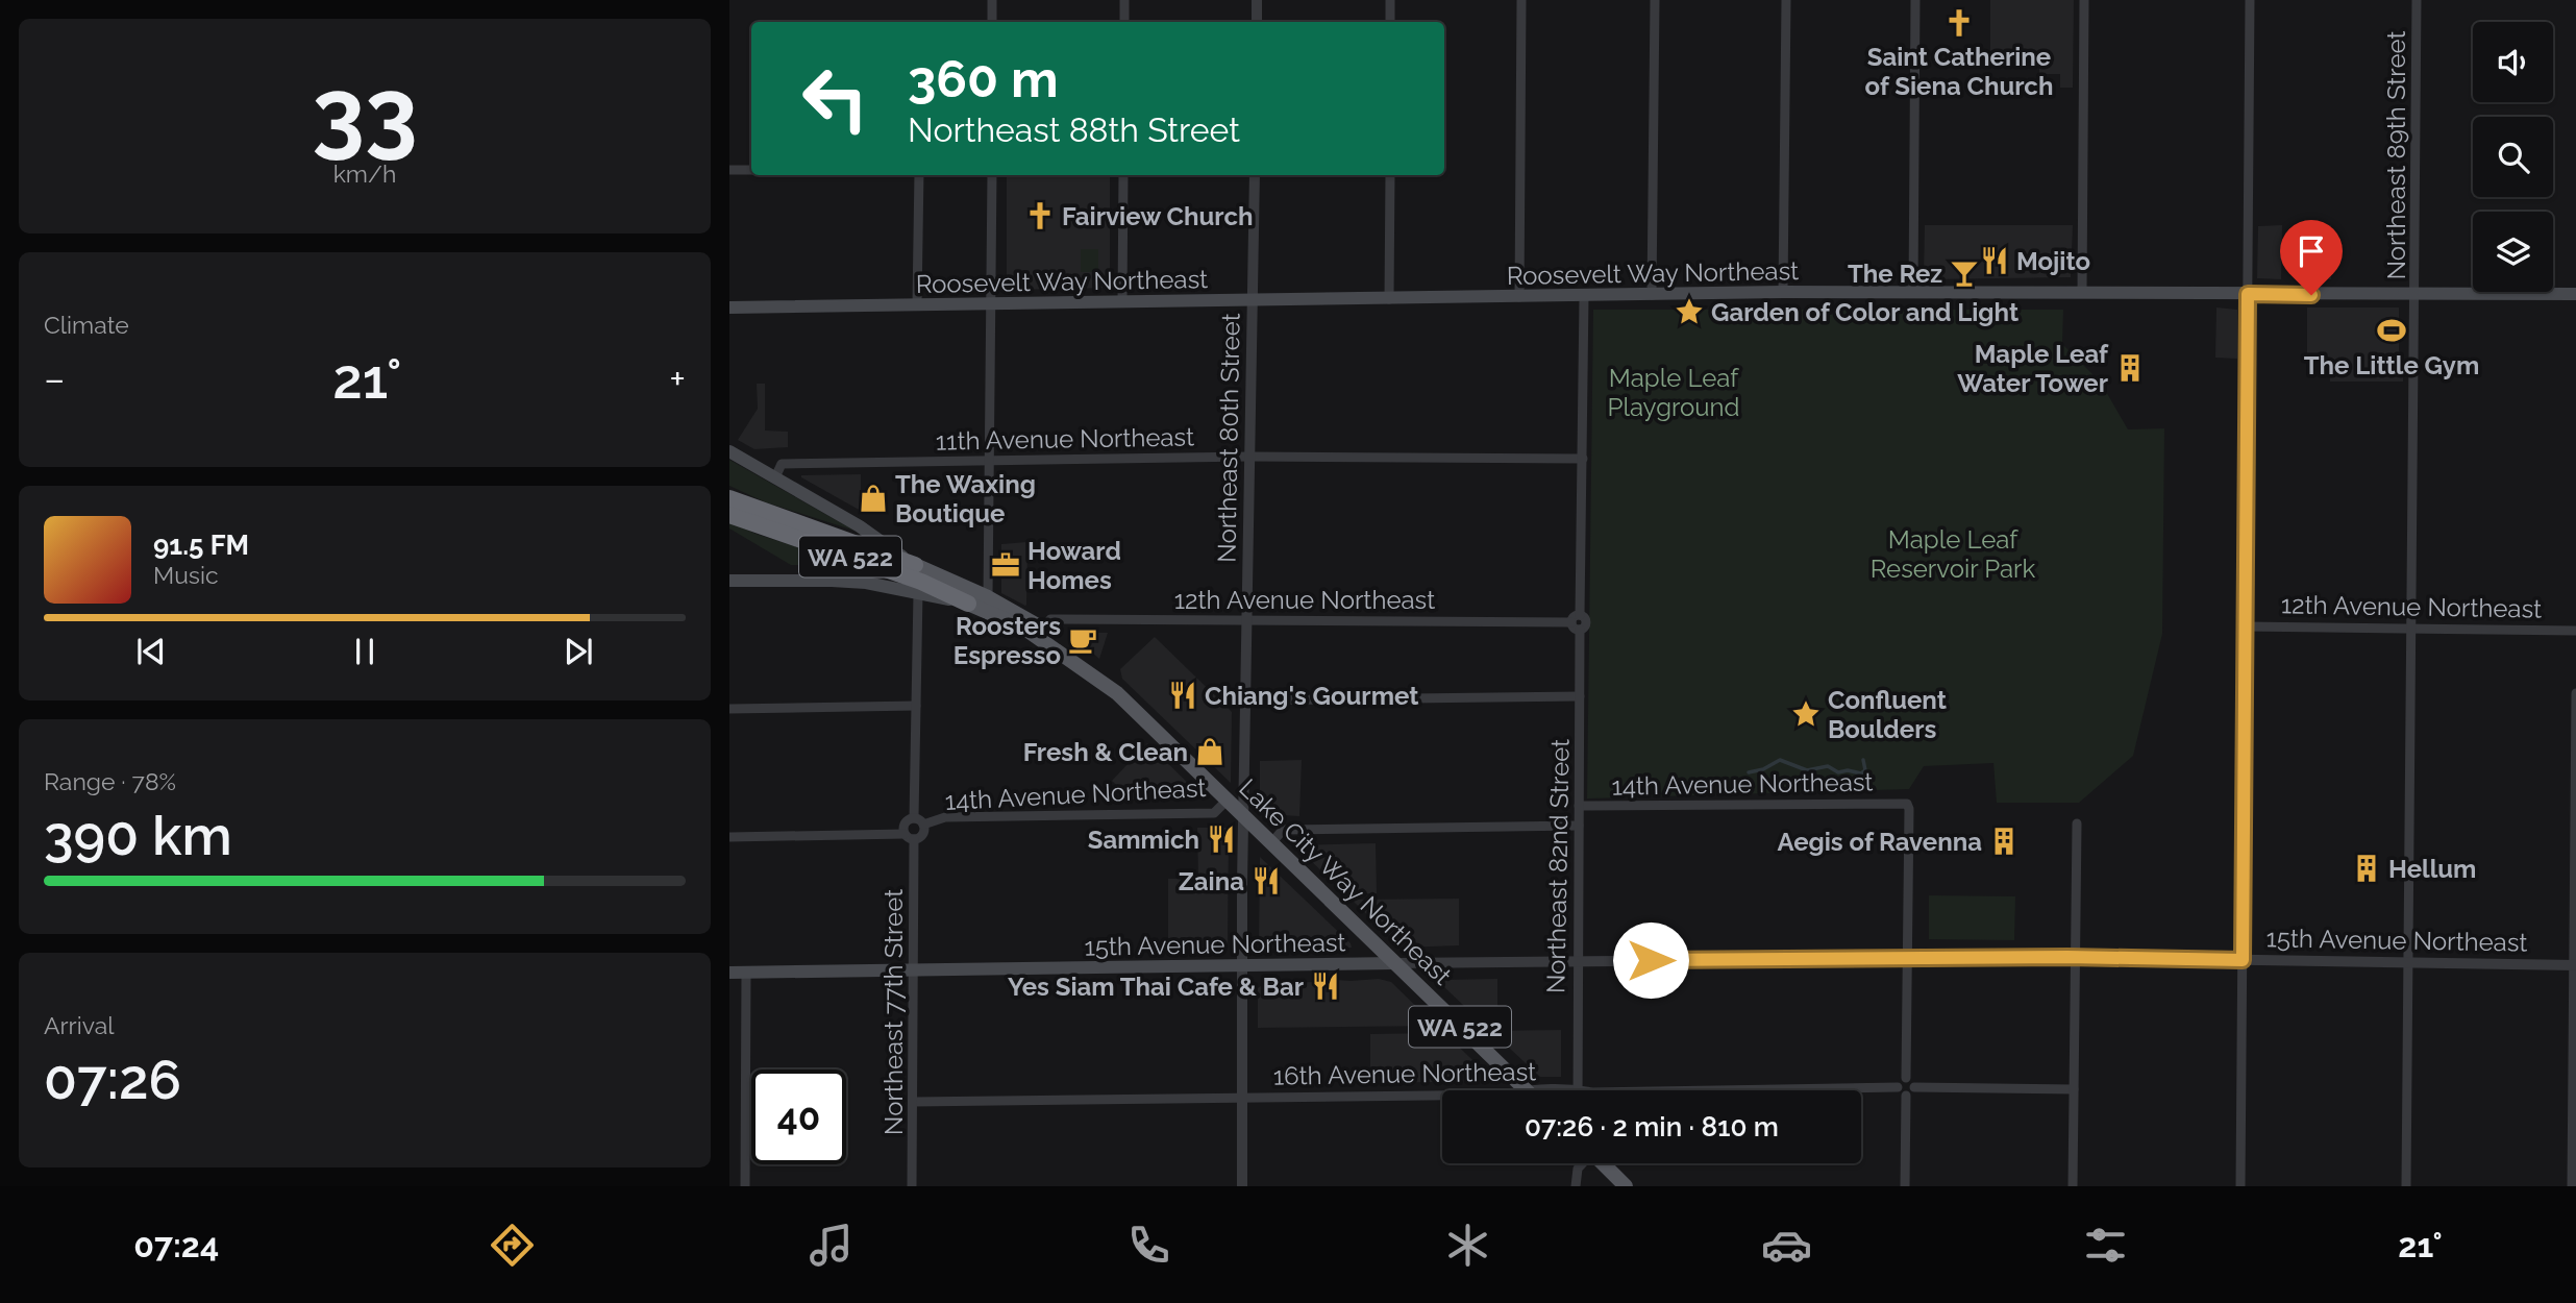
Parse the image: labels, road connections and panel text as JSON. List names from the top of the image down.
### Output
{
  "streets": {
    "highway": ["WA 522"],
    "main road": ["Roosevelt Way Northeast", "Lake City Way Northeast", "15th Avenue Northeast"],
    "street": [
      "Northeast 89th Street",
      "Northeast 80th Street",
      "11th Avenue Northeast",
      "12th Avenue Northeast",
      "14th Avenue Northeast",
      "Northeast 82nd Street",
      "Northeast 77th Street",
      "16th Avenue Northeast"
    ]
  },
  "crossings": [
    ["Northeast 89th Street", "Roosevelt Way Northeast"],
    ["Northeast 89th Street", "12th Avenue Northeast"],
    ["Northeast 89th Street", "15th Avenue Northeast"],
    ["Roosevelt Way Northeast", "Northeast 80th Street"],
    ["Northeast 80th Street", "11th Avenue Northeast"],
    ["Northeast 80th Street", "12th Avenue Northeast"],
    ["Northeast 80th Street", "Lake City Way Northeast"],
    ["Northeast 80th Street", "15th Avenue Northeast"],
    ["Northeast 80th Street", "16th Avenue Northeast"],
    ["11th Avenue Northeast", "Northeast 82nd Street"],
    ["11th Avenue Northeast", "Lake City Way Northeast"],
    ["WA 522", "Lake City Way Northeast"],
    ["12th Avenue Northeast", "Northeast 82nd Street"],
    ["12th Avenue Northeast", "Lake City Way Northeast"],
    ["14th Avenue Northeast", "Northeast 82nd Street"],
    ["14th Avenue Northeast", "Lake City Way Northeast"],
    ["14th Avenue Northeast", "15th Avenue Northeast"],
    ["14th Avenue Northeast", "Northeast 77th Street"],
    ["Northeast 82nd Street", "15th Avenue Northeast"],
    ["Northeast 82nd Street", "16th Avenue Northeast"],
    ["Lake City Way Northeast", "15th Avenue Northeast"],
    ["Lake City Way Northeast", "16th Avenue Northeast"],
    ["15th Avenue Northeast", "Northeast 77th Street"],
    ["Northeast 77th Street", "16th Avenue Northeast"]
  ],
  "parks": ["Maple Leaf Playground", "Maple Leaf Reservoir Park"],
  "places": {
    "church": ["Saint Catherine of Siena Church", "Fairview Church"],
    "restaurant": [
      "Mojito",
      "Chiang's Gourmet",
      "Sammich",
      "Zaina",
      "Yes Siam Thai Cafe & Bar"
    ],
    "bar": ["The Rez"],
    "place": ["Garden of Color and Light", "Confluent Boulders"],
    "sports": ["The Little Gym"],
    "building": ["Maple Leaf Water Tower", "Aegis of Ravenna", "Hellum"],
    "shop": ["The Waxing Boutique", "Fresh & Clean"],
    "office": ["Howard Homes"],
    "cafe": ["Roosters Espresso"]
  },
  "page": {
    "tile": [
      ["33", "km/h"],
      "Climate",
      ["Range · 78%", "390 km"],
      ["Arrival", "07:26"]
    ],
    "turn": ["360 m", "Northeast 88th Street"],
    "heat": ["−", "21°", "+"],
    "song": ["91.5 FM", "Music"],
    "limit": "40",
    "trip": "07:26 · 2 min · 810 m",
    "tabs": ["07:24", "21°"]
  }
}
